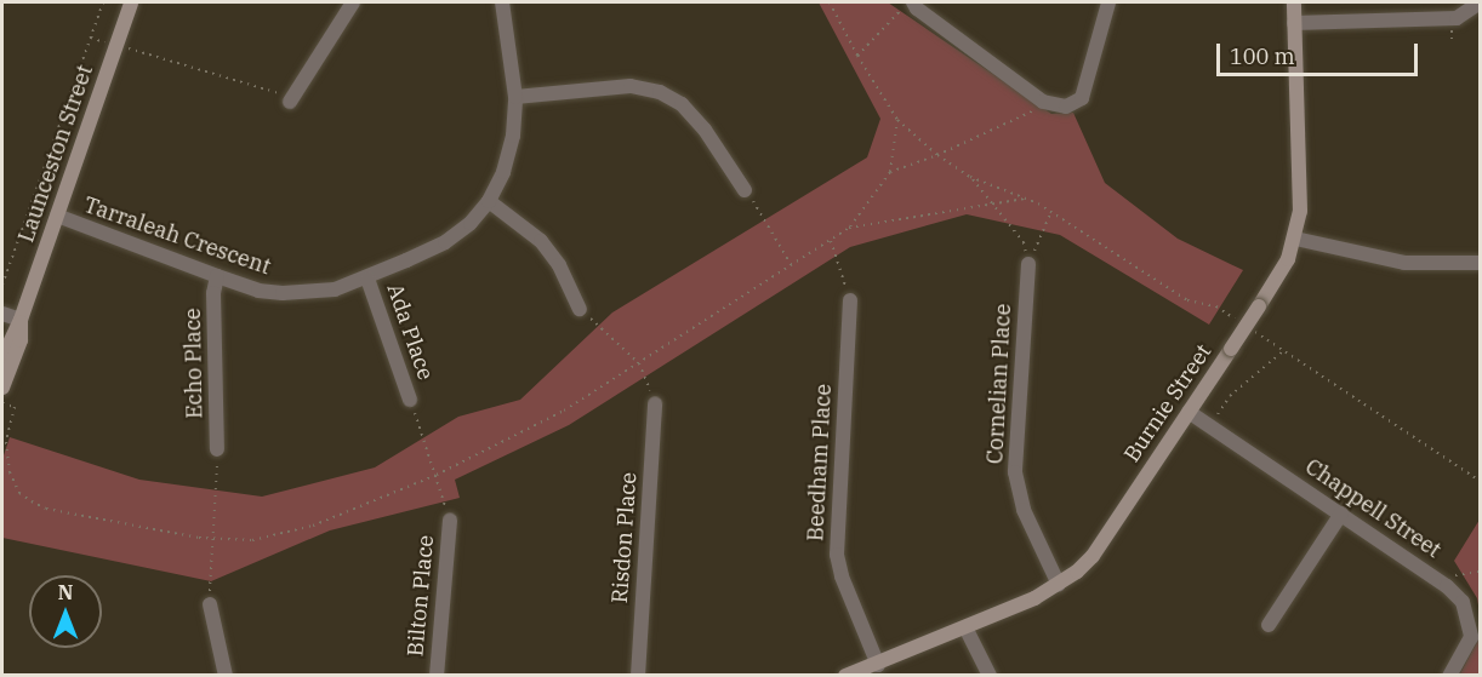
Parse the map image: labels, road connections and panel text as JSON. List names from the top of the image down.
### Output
{
  "streets": {
    "street": [
      "Launceston Street",
      "Tarraleah Crescent",
      "Ada Place",
      "Echo Place",
      "Cornelian Place",
      "Burnie Street",
      "Beedham Place",
      "Chappell Street",
      "Risdon Place",
      "Bilton Place"
    ]
  },
  "crossings": [
    ["Launceston Street", "Tarraleah Crescent"],
    ["Tarraleah Crescent", "Ada Place"],
    ["Tarraleah Crescent", "Echo Place"],
    ["Cornelian Place", "Burnie Street"],
    ["Burnie Street", "Beedham Place"],
    ["Burnie Street", "Chappell Street"]
  ],
  "scale_bar": "100 m",
  "north": "top"
}
